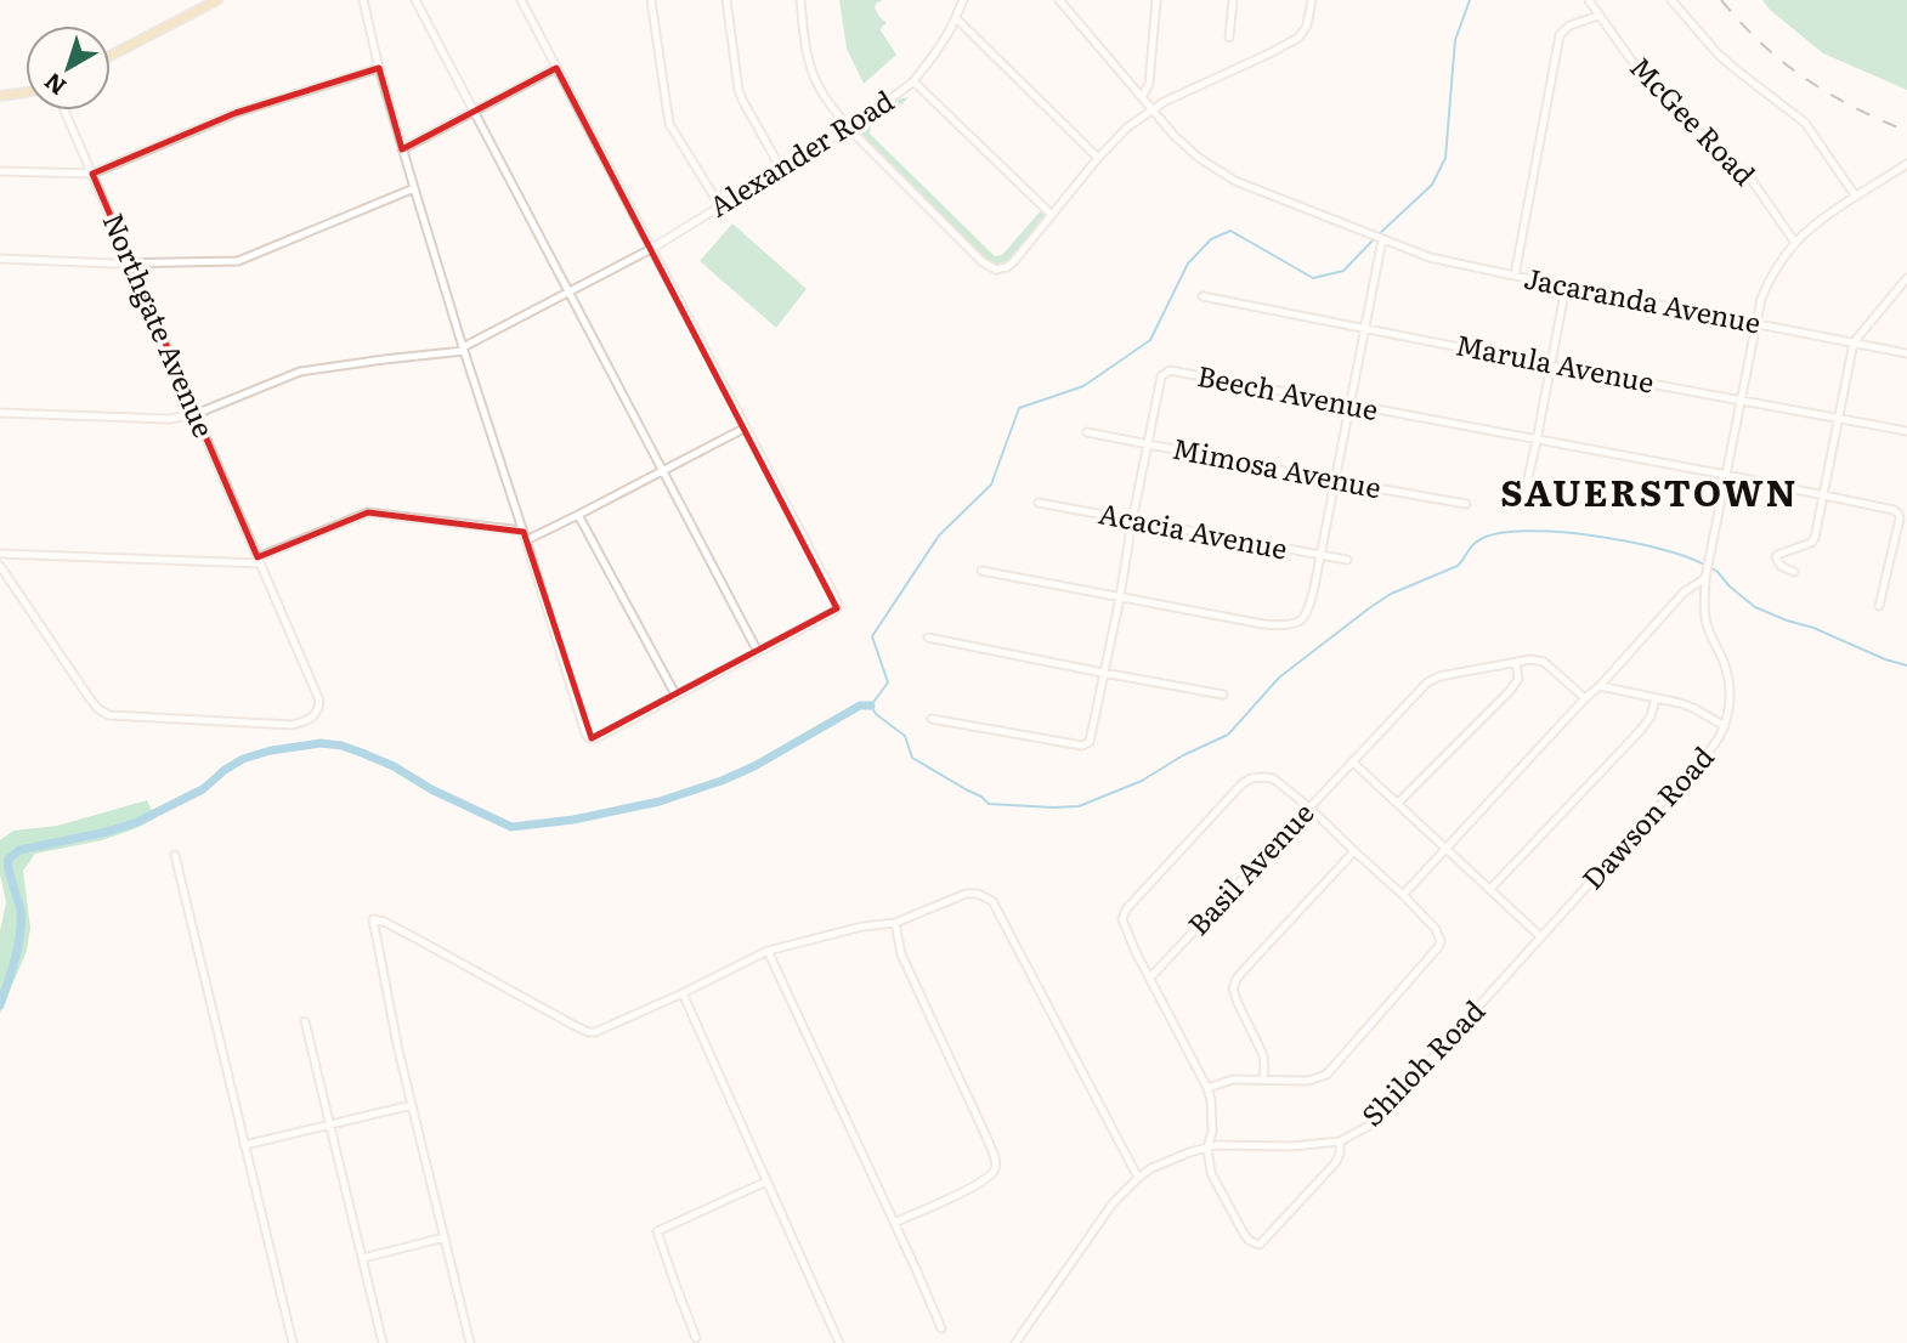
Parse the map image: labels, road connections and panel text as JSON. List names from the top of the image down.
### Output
{
  "streets": {
    "street": [
      "McGee Road",
      "Alexander Road",
      "Jacaranda Avenue",
      "Northgate Avenue",
      "Marula Avenue",
      "Beech Avenue",
      "Mimosa Avenue",
      "Acacia Avenue",
      "Dawson Road",
      "Basil Avenue",
      "Shiloh Road"
    ]
  },
  "crossings": [
    ["Beech Avenue", "Mimosa Avenue"],
    ["Beech Avenue", "Acacia Avenue"],
    ["Beech Avenue", "Dawson Road"],
    ["Dawson Road", "Shiloh Road"]
  ],
  "districts": ["SAUERSTOWN"],
  "north": "bottom left"
}
